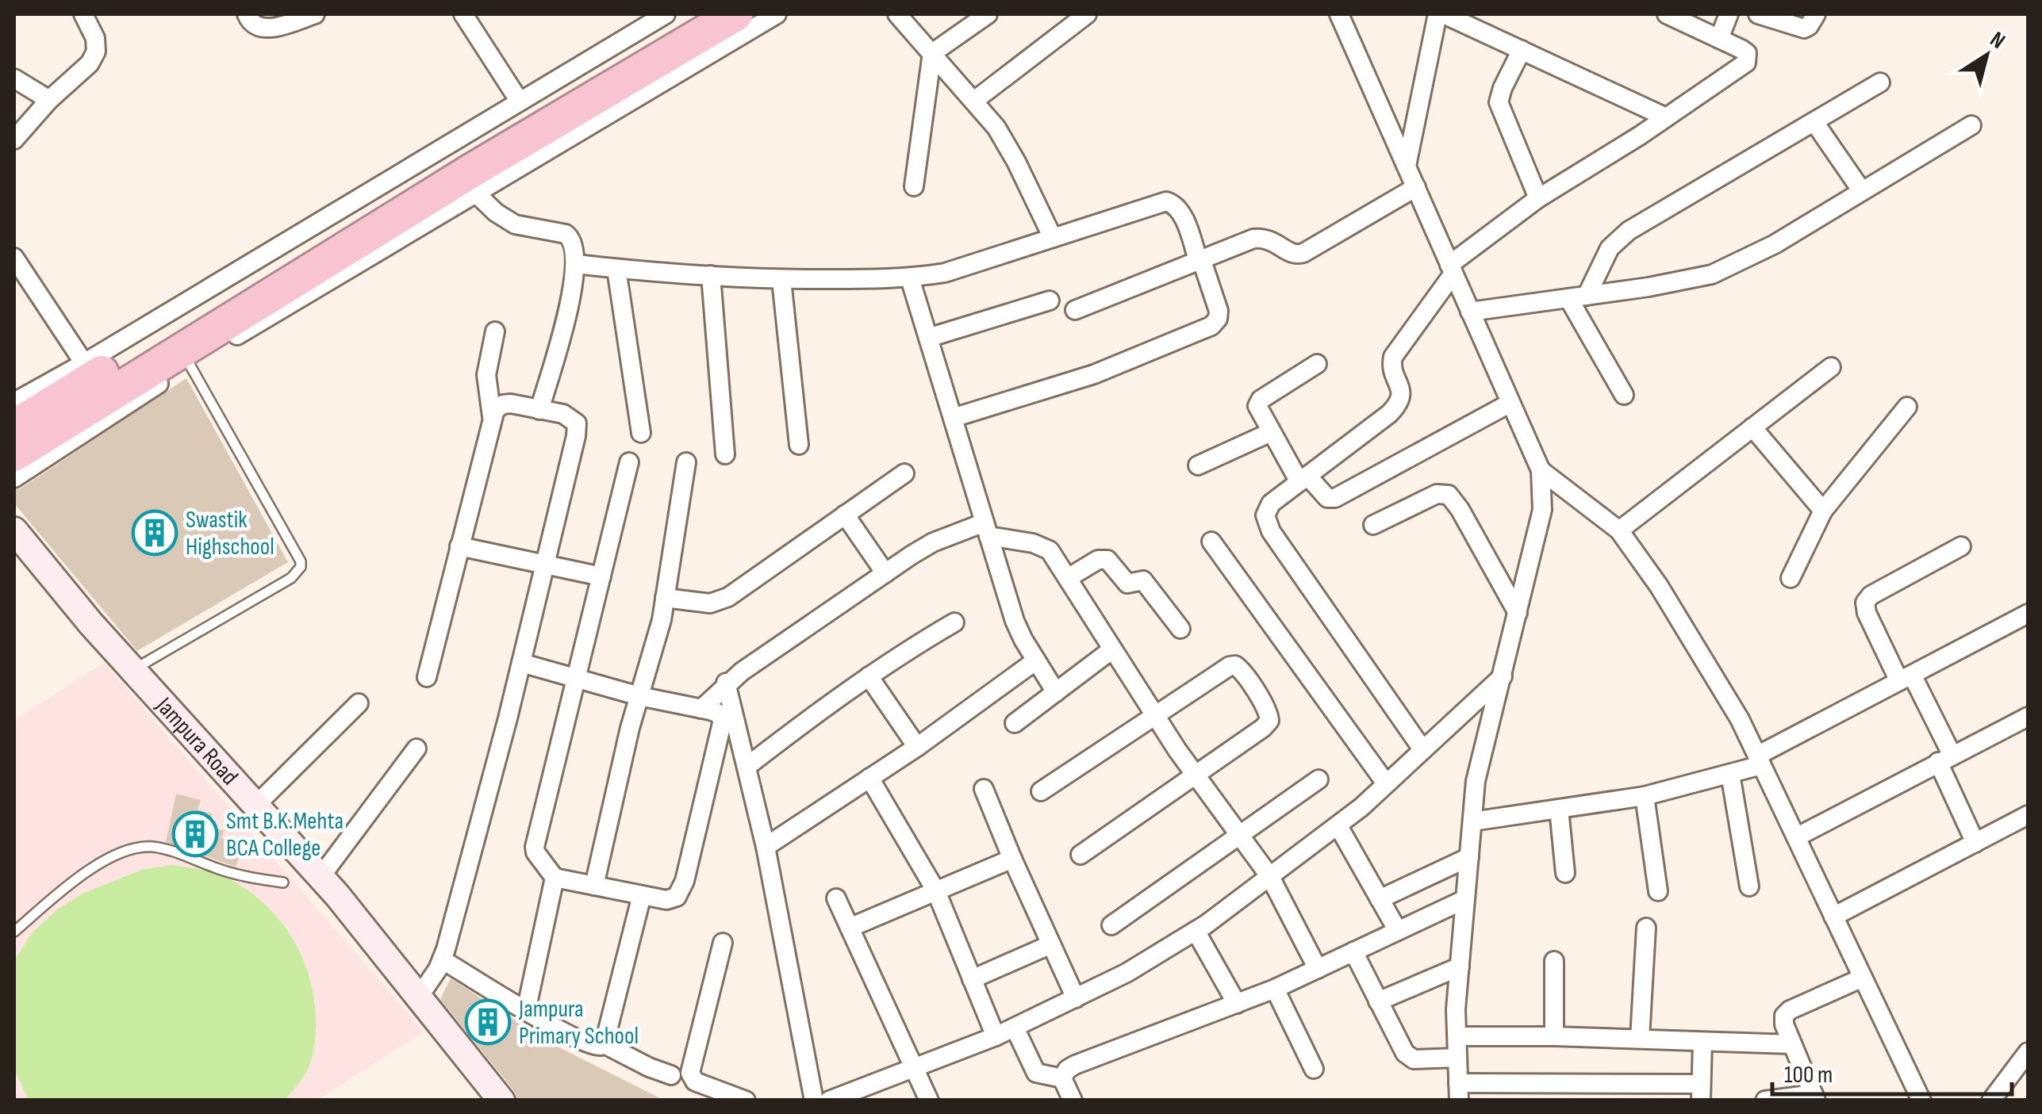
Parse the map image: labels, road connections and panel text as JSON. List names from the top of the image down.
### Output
{
  "streets": {
    "street": ["Jampura Road"]
  },
  "places": {
    "building": ["Swastik Highschool", "Smt B.K.Mehta BCA College", "Jampura Primary School"]
  },
  "scale_bar": "100 m",
  "north": "top right"
}
